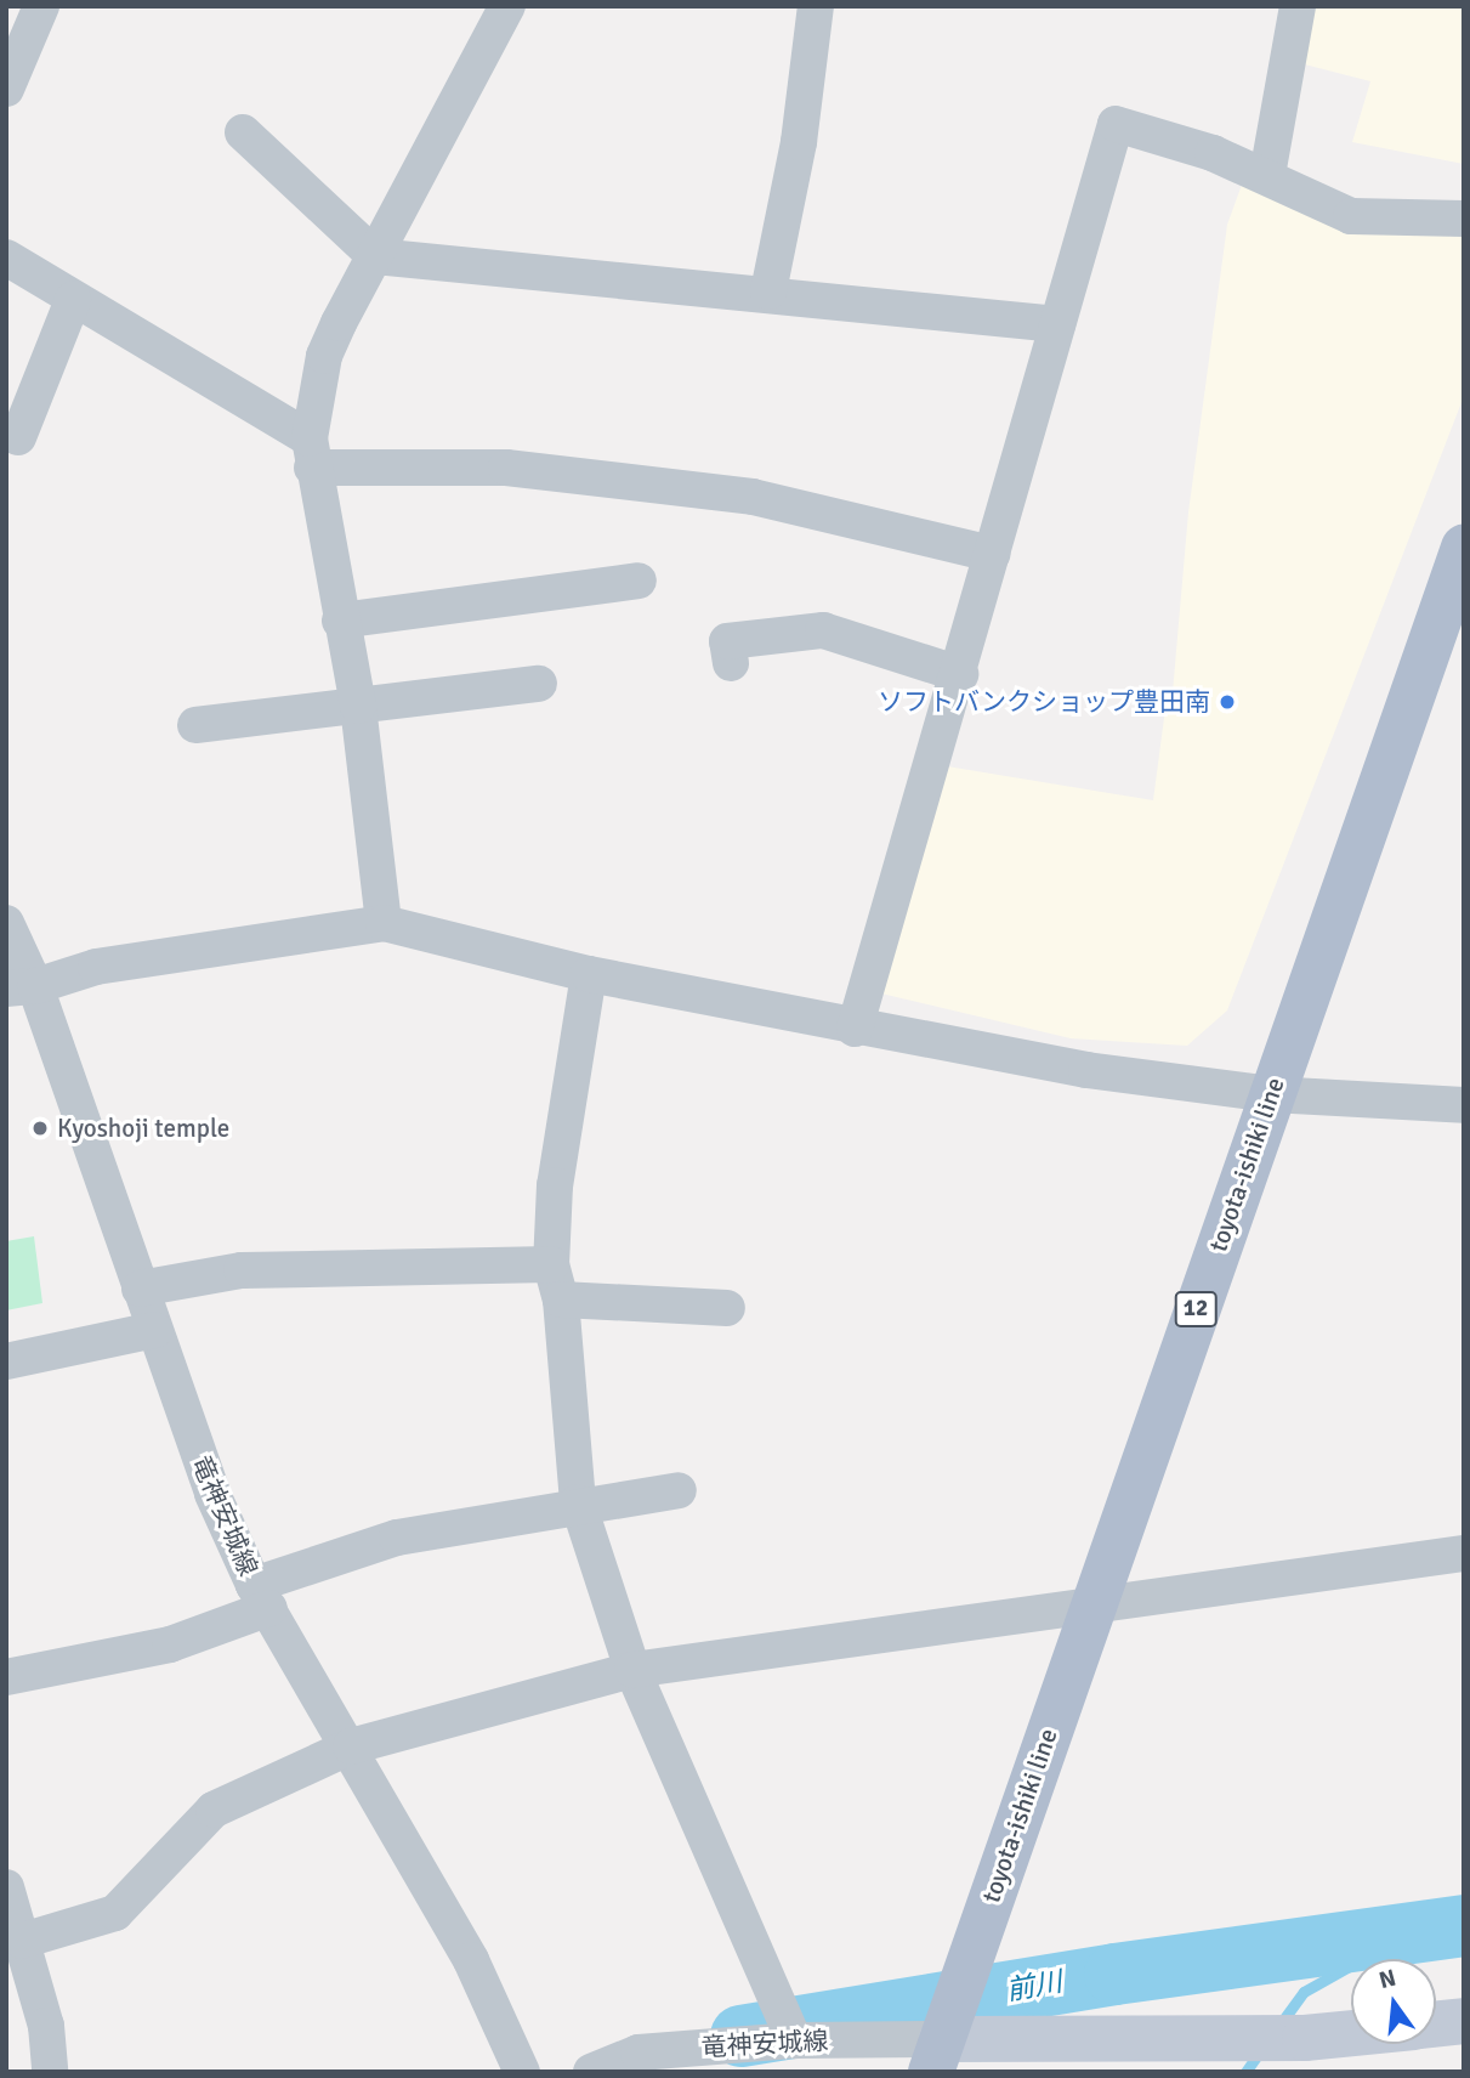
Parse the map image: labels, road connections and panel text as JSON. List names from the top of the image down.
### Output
{
  "streets": {
    "main road": ["toyota-ishiki line", "12"],
    "street": ["竜神安城線"]
  },
  "crossings": [
    ["toyota-ishiki line", "竜神安城線"]
  ],
  "water": ["前川"],
  "places": ["ソフトバンクショップ豊田南", "Kyoshoji temple"],
  "north": "top"
}
